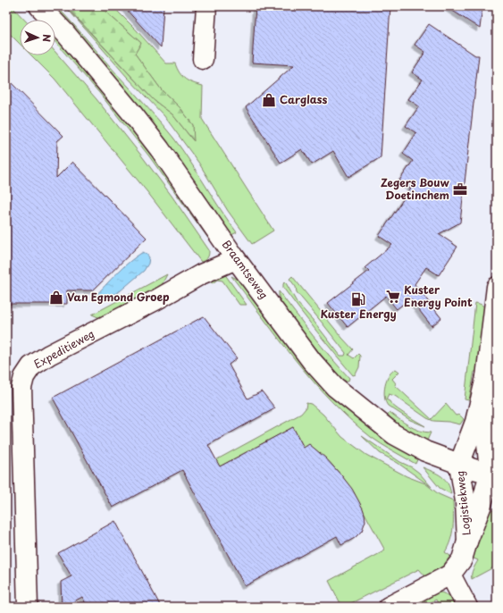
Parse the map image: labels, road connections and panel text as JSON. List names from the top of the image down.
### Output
{
  "streets": {
    "street": ["Braamtseweg", "Expeditieweg", "Logistiekweg"]
  },
  "crossings": [
    ["Braamtseweg", "Expeditieweg"],
    ["Braamtseweg", "Logistiekweg"]
  ],
  "places": {
    "shop": ["Carglass", "Van Egmond Groep"],
    "office": ["Zegers Bouw Doetinchem"],
    "supermarket": ["Kuster Energy Point"],
    "fuel station": ["Kuster Energy"]
  },
  "north": "right"
}
